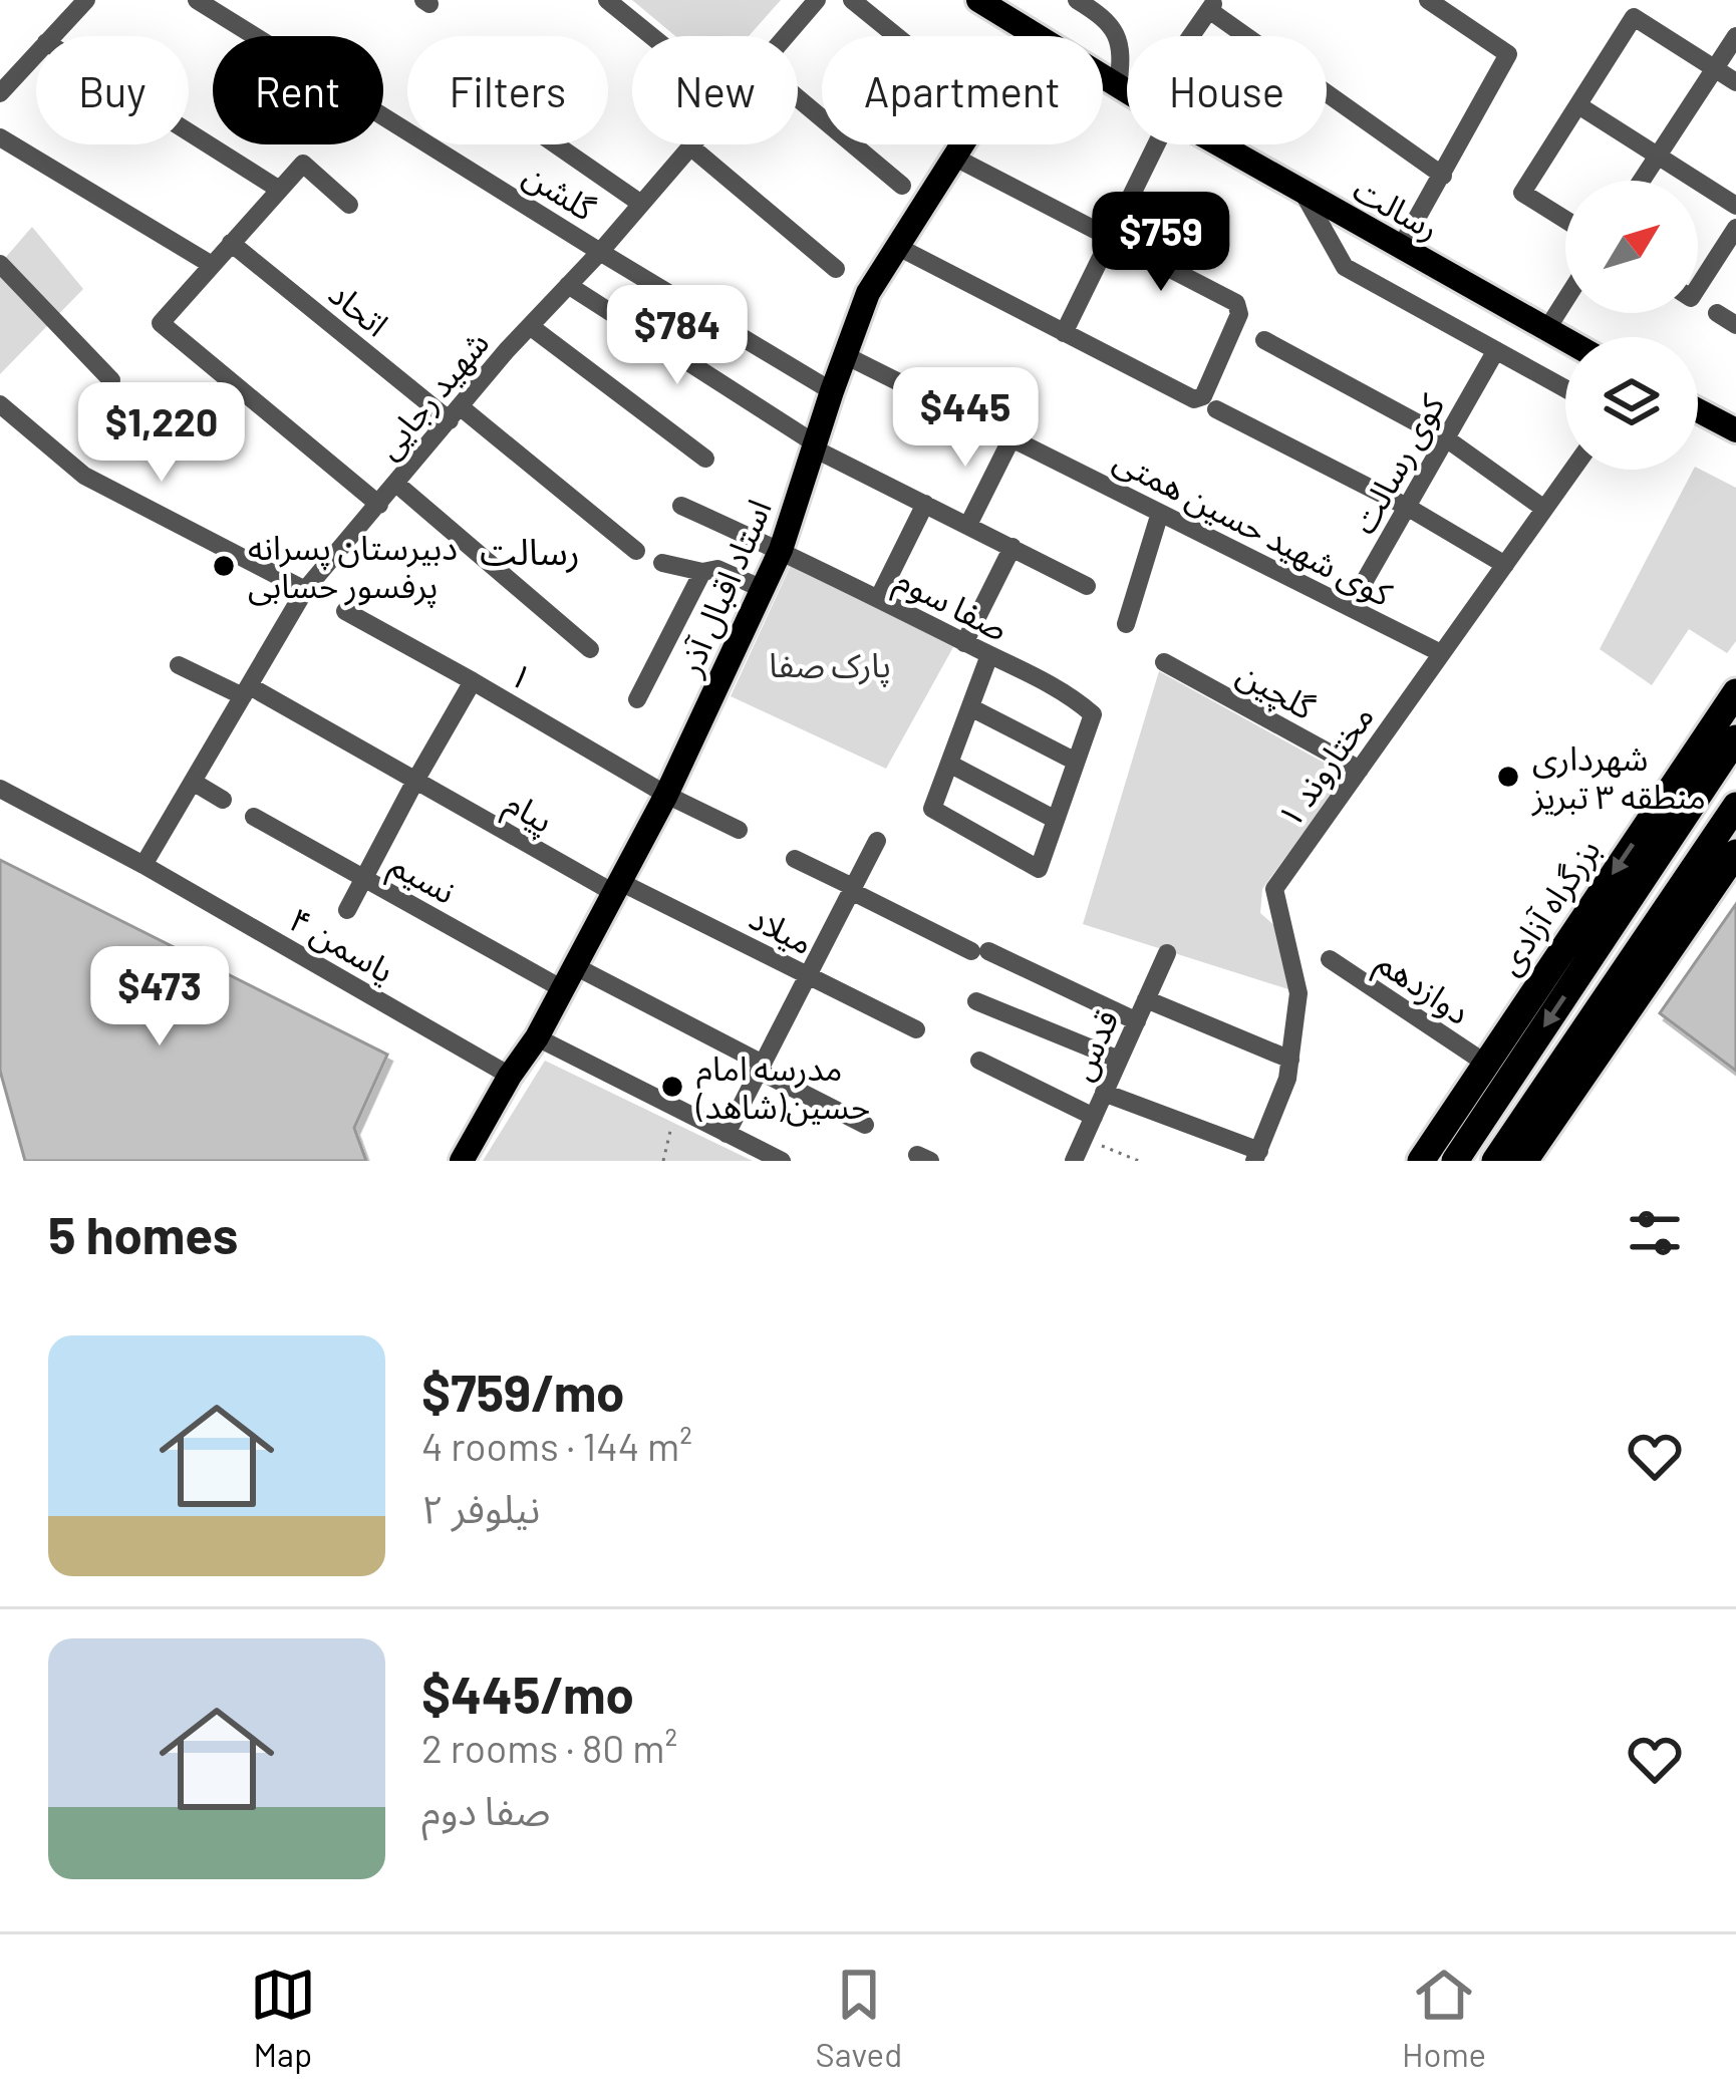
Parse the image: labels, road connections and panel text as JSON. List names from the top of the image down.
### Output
{
  "streets": {
    "highway": ["بزرگراه آزادی"],
    "main road": ["رسالت", "استاد اقبال آذر"],
    "street": [
      "گلشن",
      "اتحاد",
      "شهید رجایی",
      "کوی رسالت",
      "کوی شهید حسین همتی",
      "صفا سوم",
      "۱",
      "گلچین",
      "مختاروند ۱",
      "پیام",
      "نسیم",
      "میلاد",
      "یاسمن ۴",
      "دوازدهم",
      "قدس"
    ]
  },
  "crossings": [
    ["گلشن", "شهید رجایی"],
    ["گلشن", "استاد اقبال آذر"],
    ["اتحاد", "شهید رجایی"],
    ["شهید رجایی", "پیام"],
    ["شهید رجایی", "یاسمن ۴"],
    ["کوی رسالت", "کوی شهید حسین همتی"],
    ["کوی شهید حسین همتی", "استاد اقبال آذر"],
    ["کوی شهید حسین همتی", "مختاروند ۱"],
    ["استاد اقبال آذر", "صفا سوم"],
    ["استاد اقبال آذر", "۱"],
    ["استاد اقبال آذر", "پیام"],
    ["استاد اقبال آذر", "نسیم"],
    ["استاد اقبال آذر", "میلاد"],
    ["استاد اقبال آذر", "یاسمن ۴"],
    ["گلچین", "مختاروند ۱"],
    ["پیام", "میلاد"],
    ["بزرگراه آزادی", "دوازدهم"]
  ],
  "districts": ["رسالت"],
  "parks": ["پارک صفا"],
  "places": ["دبیرستان پسرانه پرفسور حسابی", "شهرداری منطقه ۳ تبریز", "مدرسه امام حسین(شاهد)"],
  "north": "top right",
  "page": {
    "chip": [
      "Buy",
      "Rent",
      "Filters",
      "New",
      "Apartment",
      "House"
    ],
    "price": [
      "$759",
      "$784",
      "$445",
      "$1,220",
      "$473"
    ],
    "heading": "5 homes",
    "list": [
      {
        "name": "$759/mo",
        "note": "4 rooms · 144 m² · نیلوفر ۲"
      },
      {
        "name": "$445/mo",
        "note": "2 rooms · 80 m² · صفا دوم"
      }
    ],
    "tabs": ["Map", "Saved", "Home"]
  }
}
